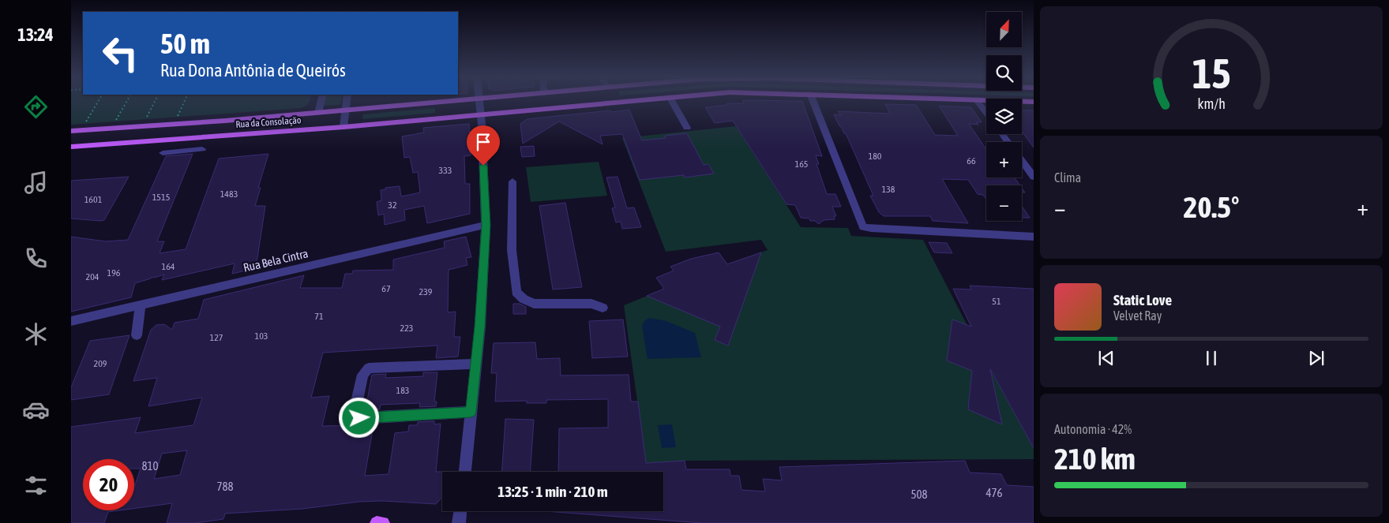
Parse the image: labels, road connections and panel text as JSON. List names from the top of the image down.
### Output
{
  "streets": {
    "main road": ["Rua da Consolação"],
    "street": ["Rua Bela Cintra"]
  },
  "house_numbers": [
    "180",
    "66",
    "165",
    "333",
    "138",
    "1483",
    "1515",
    "1601",
    "32",
    "164",
    "196",
    "204",
    "67",
    "239",
    "51",
    "71",
    "223",
    "103",
    "127",
    "209",
    "183",
    "810",
    "788",
    "476",
    "508"
  ],
  "north": "top right",
  "page": {
    "tabs": "13:24",
    "map_buttons": ["+", "−"],
    "turn": ["50 m", "Rua Dona Antônia de Queirós"],
    "tile": [
      "Clima",
      ["Autonomia · 42%", "210 km"]
    ],
    "heat": ["−", "20.5°", "+"],
    "song": ["Static Love", "Velvet Ray"],
    "limit": "20",
    "trip": "13:25 · 1 min · 210 m",
    "gauge": ["15", "km/h"]
  }
}
